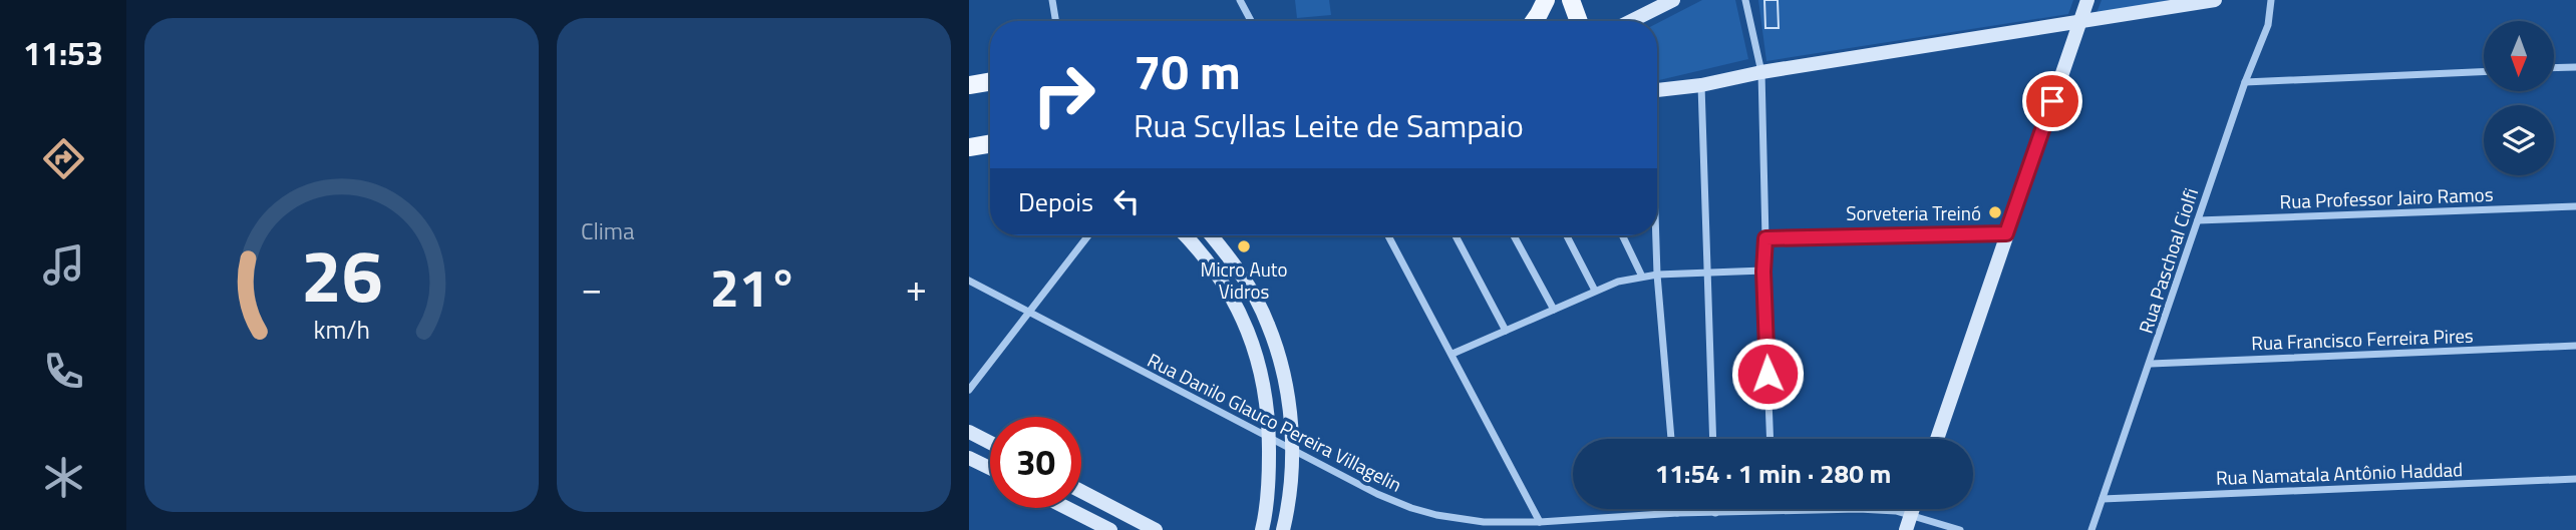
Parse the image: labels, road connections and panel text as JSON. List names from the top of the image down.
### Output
{
  "streets": {
    "street": [
      "Rua Professor Jairo Ramos",
      "Rua Paschoal Ciolfi",
      "Rua Francisco Ferreira Pires",
      "Rua Danilo Glauco Pereira Villagelin",
      "Rua Namatala Antônio Haddad"
    ]
  },
  "crossings": [
    ["Rua Professor Jairo Ramos", "Rua Paschoal Ciolfi"],
    ["Rua Paschoal Ciolfi", "Rua Francisco Ferreira Pires"],
    ["Rua Paschoal Ciolfi", "Rua Namatala Antônio Haddad"]
  ],
  "places": ["Sorveteria Treinó", "Micro Auto Vidros"],
  "north": "bottom",
  "page": {
    "tabs": "11:53",
    "tile": "Clima",
    "turn": ["70 m", "Rua Scyllas Leite de Sampaio"],
    "then": "Depois",
    "heat": ["−", "21°", "+"],
    "limit": "30",
    "trip": "11:54 · 1 min · 280 m",
    "gauge": ["26", "km/h"]
  }
}
